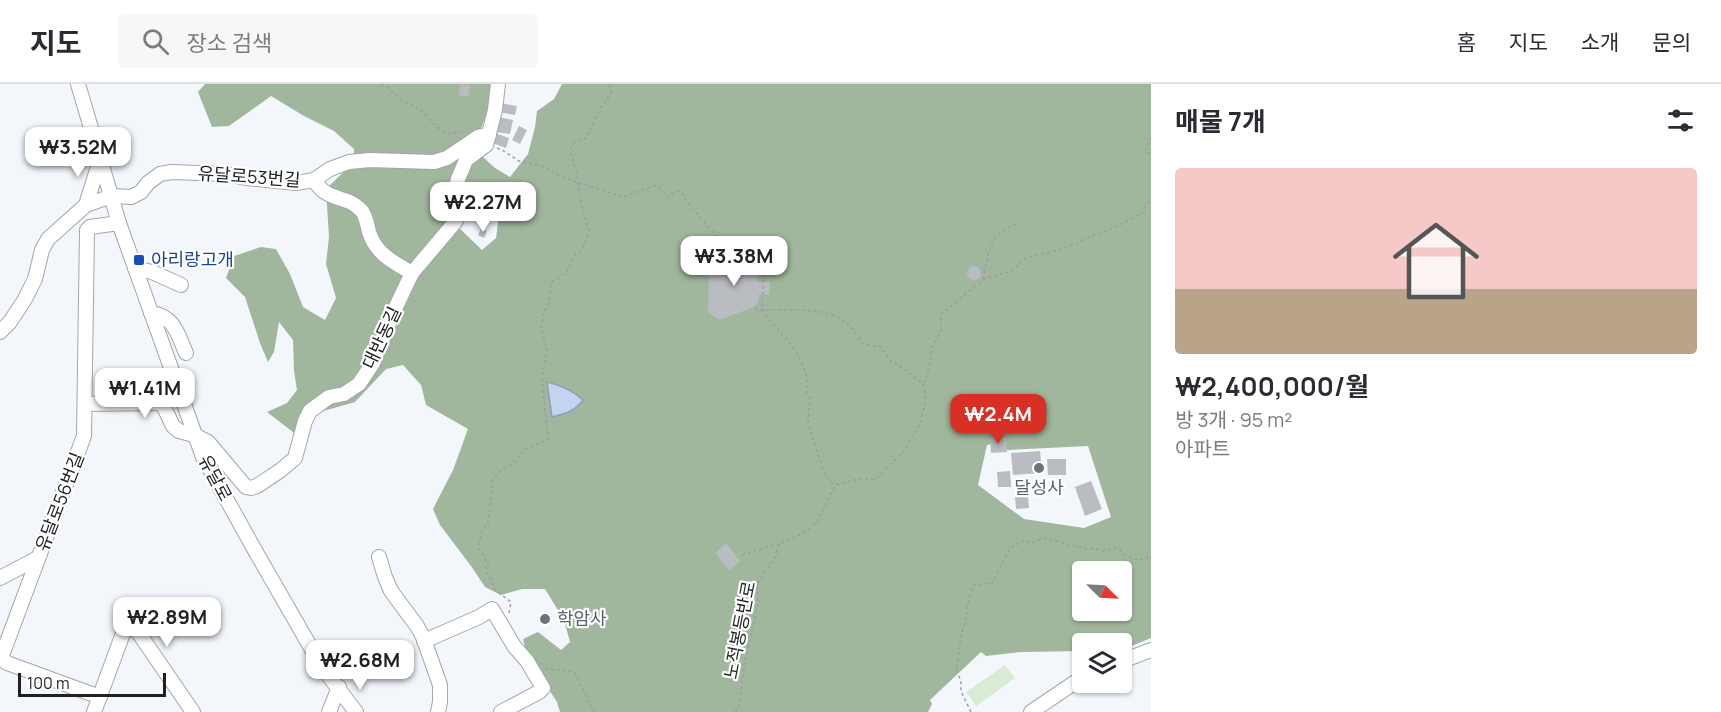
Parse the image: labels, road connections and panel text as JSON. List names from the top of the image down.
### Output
{
  "streets": {
    "street": [
      "유달로53번길",
      "대반동길",
      "유달로",
      "유달로56번길"
    ],
    "path": ["노적봉등반로"]
  },
  "crossings": [
    ["유달로53번길", "대반동길"],
    ["유달로53번길", "유달로"],
    ["대반동길", "유달로"],
    ["유달로", "유달로56번길"]
  ],
  "places": {
    "transit": ["아리랑고개"],
    "other": ["달성사", "학암사"]
  },
  "scale_bar": "100 m",
  "north": "bottom right",
  "page": {
    "header": "지도",
    "search": "장소 검색",
    "nav": [
      "홈",
      "지도",
      "소개",
      "문의"
    ],
    "heading": "매물 7개",
    "price": [
      "₩3.52M",
      "₩2.27M",
      "₩3.38M",
      "₩1.41M",
      "₩2.4M",
      "₩2.89M",
      "₩2.68M"
    ],
    "list": [
      {
        "name": "₩2,400,000/월",
        "note": "방 3개 · 95 m² · 아파트"
      }
    ],
    "scale": "100 m"
  }
}
